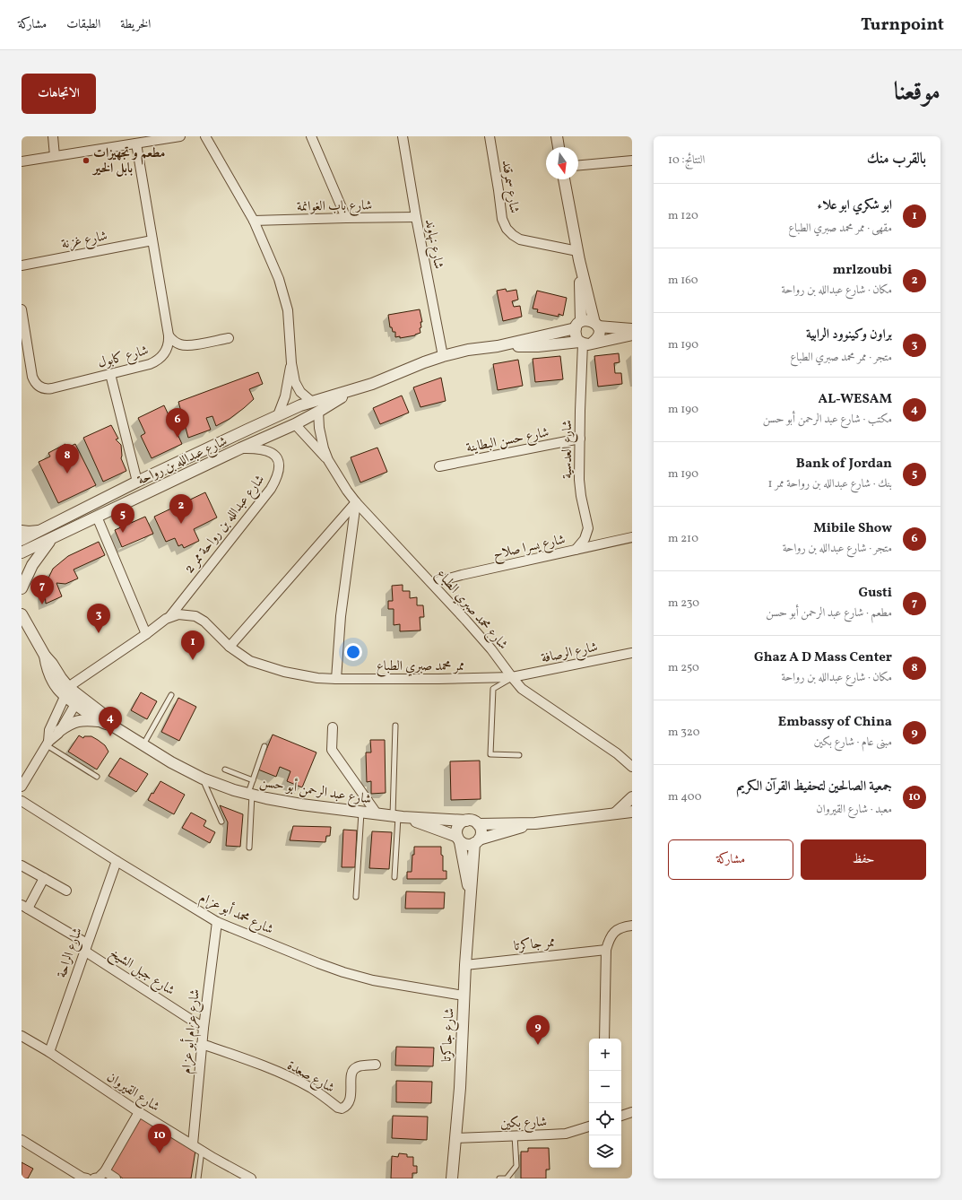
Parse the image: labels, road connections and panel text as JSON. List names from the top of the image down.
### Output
{
  "streets": {
    "street": [
      "شارع سمرقند",
      "شارع باب الغوانمة",
      "شارع غزنة",
      "شارع نهاوند",
      "شارع كابول",
      "شارع حسن البطاينة",
      "شارع العدسية",
      "شارع عبدالله بن رواحة",
      "شارع عبدالله بن رواحة ممر 2",
      "شارع يسرا صلاح",
      "شارع محمد صبري الطباع",
      "شارع الرصافة",
      "ممر محمد صبري الطباع",
      "شارع عبد الرحمن أبو حسن",
      "شارع محمد أبو عزام",
      "ممر جاكرتا",
      "شارع الراحة",
      "شارع جبل الشيخ",
      "شارع عزام أبو عزام",
      "شارع جاكرتا",
      "شارع صعدة",
      "شارع القيروان",
      "شارع بكين"
    ]
  },
  "crossings": [
    ["شارع باب الغوانمة", "شارع نهاوند"],
    ["شارع غزنة", "شارع كابول"],
    ["شارع نهاوند", "شارع عبدالله بن رواحة"],
    ["شارع حسن البطاينة", "شارع العدسية"],
    ["شارع العدسية", "شارع عبدالله بن رواحة"],
    ["شارع العدسية", "شارع يسرا صلاح"],
    ["شارع عبدالله بن رواحة", "شارع عبدالله بن رواحة ممر 2"],
    ["شارع عبدالله بن رواحة", "شارع محمد صبري الطباع"],
    ["شارع عبدالله بن رواحة ممر 2", "ممر محمد صبري الطباع"],
    ["شارع يسرا صلاح", "شارع محمد صبري الطباع"],
    ["شارع محمد صبري الطباع", "شارع الرصافة"],
    ["شارع محمد صبري الطباع", "ممر محمد صبري الطباع"],
    ["شارع الرصافة", "ممر محمد صبري الطباع"],
    ["شارع عبد الرحمن أبو حسن", "شارع جاكرتا"],
    ["شارع محمد أبو عزام", "شارع الراحة"],
    ["شارع محمد أبو عزام", "شارع عزام أبو عزام"],
    ["شارع محمد أبو عزام", "شارع جاكرتا"],
    ["ممر جاكرتا", "شارع جاكرتا"],
    ["شارع الراحة", "شارع جبل الشيخ"],
    ["شارع الراحة", "شارع القيروان"],
    ["شارع جبل الشيخ", "شارع عزام أبو عزام"],
    ["شارع عزام أبو عزام", "شارع صعدة"],
    ["شارع عزام أبو عزام", "شارع القيروان"],
    ["شارع جاكرتا", "شارع بكين"]
  ],
  "places": ["مطعم و تجهيزات بابل الخير"],
  "north": "bottom",
  "page": {
    "header": "Turnpoint",
    "nav": ["الخريطة", "الطبقات", "مشاركة"],
    "title": "موقعنا",
    "buttons": [
      "الاتجاهات",
      ["حفظ", "مشاركة"]
    ],
    "heading": ["بالقرب منك", "النتائج: 10"],
    "list": [
      {
        "mark": "1",
        "name": "ابو شكري ابو علاء",
        "note": "مقهى · ممر محمد صبري الطباع",
        "value": "120 m"
      },
      {
        "mark": "2",
        "name": "mrlzoubi",
        "note": "مكان · شارع عبدالله بن رواحة",
        "value": "160 m"
      },
      {
        "mark": "3",
        "name": "براون وكينوود الرابية",
        "note": "متجر · ممر محمد صبري الطباع",
        "value": "190 m"
      },
      {
        "mark": "4",
        "name": "AL-WESAM",
        "note": "مكتب · شارع عبد الرحمن أبو حسن",
        "value": "190 m"
      },
      {
        "mark": "5",
        "name": "Bank of Jordan",
        "note": "بنك · شارع عبدالله بن رواحة ممر 1",
        "value": "190 m"
      },
      {
        "mark": "6",
        "name": "Mibile Show",
        "note": "متجر · شارع عبدالله بن رواحة",
        "value": "210 m"
      },
      {
        "mark": "7",
        "name": "Gusti",
        "note": "مطعم · شارع عبد الرحمن أبو حسن",
        "value": "230 m"
      },
      {
        "mark": "8",
        "name": "Ghaz A D Mass Center",
        "note": "مكان · شارع عبدالله بن رواحة",
        "value": "250 m"
      },
      {
        "mark": "9",
        "name": "Embassy of China",
        "note": "مبنى عام · شارع بكين",
        "value": "320 m"
      },
      {
        "mark": "10",
        "name": "جمعية الصالحين لتحفيظ القرآن الكريم",
        "note": "معبد · شارع القيروان",
        "value": "400 m"
      }
    ],
    "pins": [
      "6",
      "8",
      "2",
      "5",
      "7",
      "3",
      "1",
      "4",
      "9",
      "10"
    ],
    "map_buttons": ["+", "−"]
  }
}
